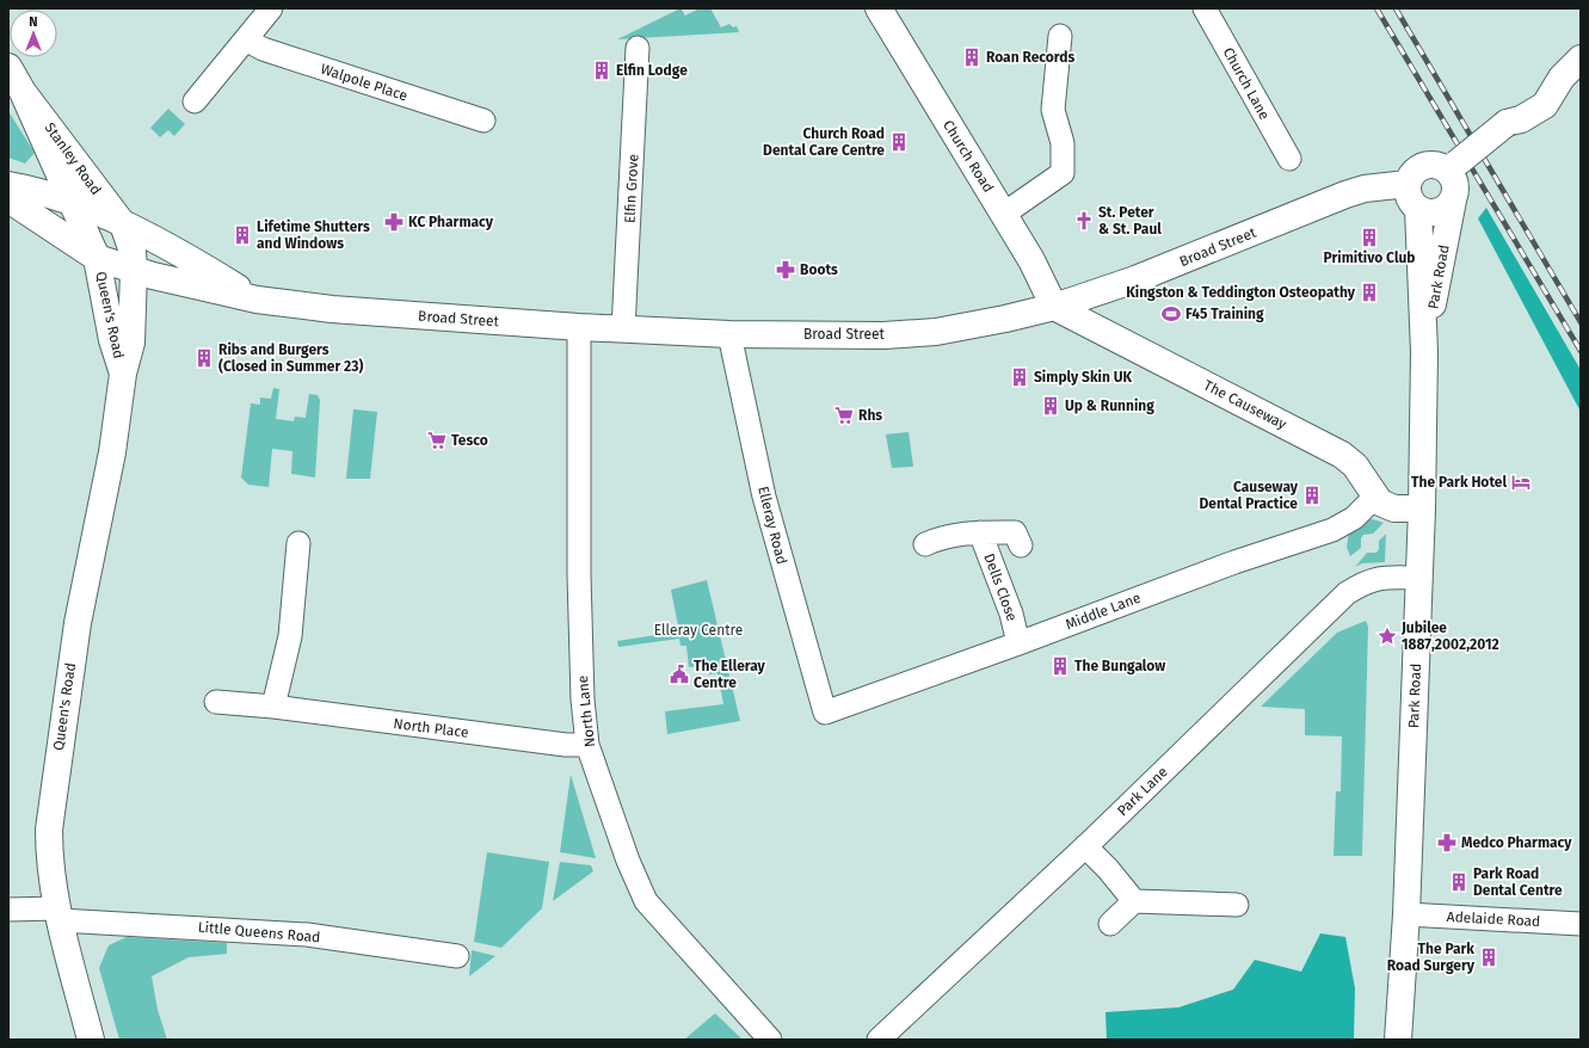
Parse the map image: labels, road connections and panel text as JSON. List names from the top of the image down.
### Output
{
  "streets": {
    "main road": [
      "Church Road",
      "Stanley Road",
      "Broad Street",
      "Park Road",
      "Queen's Road",
      "The Causeway"
    ],
    "street": [
      "Walpole Place",
      "Church Lane",
      "Elfin Grove",
      "Elleray Road",
      "Dells Close",
      "Middle Lane",
      "North Lane",
      "North Place",
      "Park Lane",
      "Adelaide Road",
      "Little Queens Road"
    ]
  },
  "crossings": [
    ["Church Road", "Broad Street"],
    ["Church Road", "The Causeway"],
    ["Stanley Road", "Broad Street"],
    ["Stanley Road", "Queen's Road"],
    ["Elfin Grove", "Broad Street"],
    ["Broad Street", "Park Road"],
    ["Broad Street", "Queen's Road"],
    ["Broad Street", "The Causeway"],
    ["Broad Street", "Elleray Road"],
    ["Broad Street", "North Lane"],
    ["Park Road", "Park Lane"],
    ["Park Road", "Adelaide Road"],
    ["Queen's Road", "Little Queens Road"],
    ["The Causeway", "Middle Lane"],
    ["Elleray Road", "Middle Lane"],
    ["Dells Close", "Middle Lane"],
    ["North Lane", "North Place"]
  ],
  "parks": ["Elleray Centre"],
  "places": {
    "building": [
      "Roan Records",
      "Elfin Lodge",
      "Church Road Dental Care Centre",
      "Lifetime Shutters and Windows",
      "Primitivo Club",
      "Kingston & Teddington Osteopathy",
      "Ribs and Burgers (Closed in Summer 23)",
      "Simply Skin UK",
      "Up & Running",
      "Causeway Dental Practice",
      "The Bungalow",
      "Park Road Dental Centre",
      "The Park Road Surgery"
    ],
    "church": ["St. Peter & St. Paul"],
    "pharmacy": ["KC Pharmacy", "Boots", "Medco Pharmacy"],
    "sports": ["F45 Training"],
    "supermarket": ["Rhs", "Tesco"],
    "hotel": ["The Park Hotel"],
    "place": ["Jubilee 1887,2002,2012"],
    "public building": ["The Elleray Centre"]
  },
  "north": "top"
}
